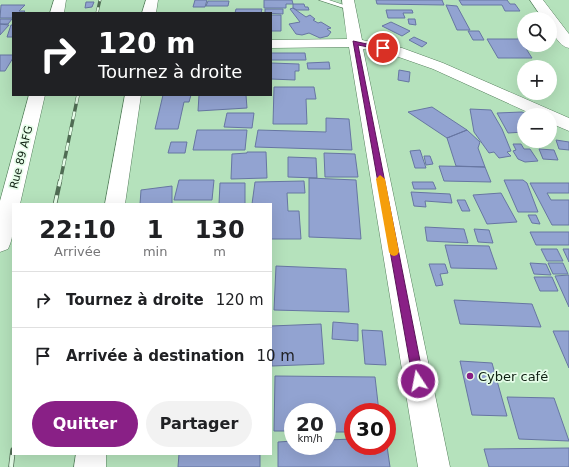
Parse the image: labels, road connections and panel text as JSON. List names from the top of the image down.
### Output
{
  "streets": {
    "street": ["Rue 89 AFG"]
  },
  "places": ["Cyber café"],
  "page": {
    "map_buttons": ["+", "−"],
    "turn": ["120 m", "Tournez à droite"],
    "eta": [
      "22:10",
      "Arrivée",
      "1",
      "min",
      "130",
      "m"
    ],
    "list": [
      {
        "name": "Tournez à droite",
        "value": "120 m"
      },
      {
        "name": "Arrivée à destination",
        "value": "10 m"
      }
    ],
    "buttons": ["Quitter", "Partager"],
    "speed": "20 km/h",
    "limit": "30"
  }
}
